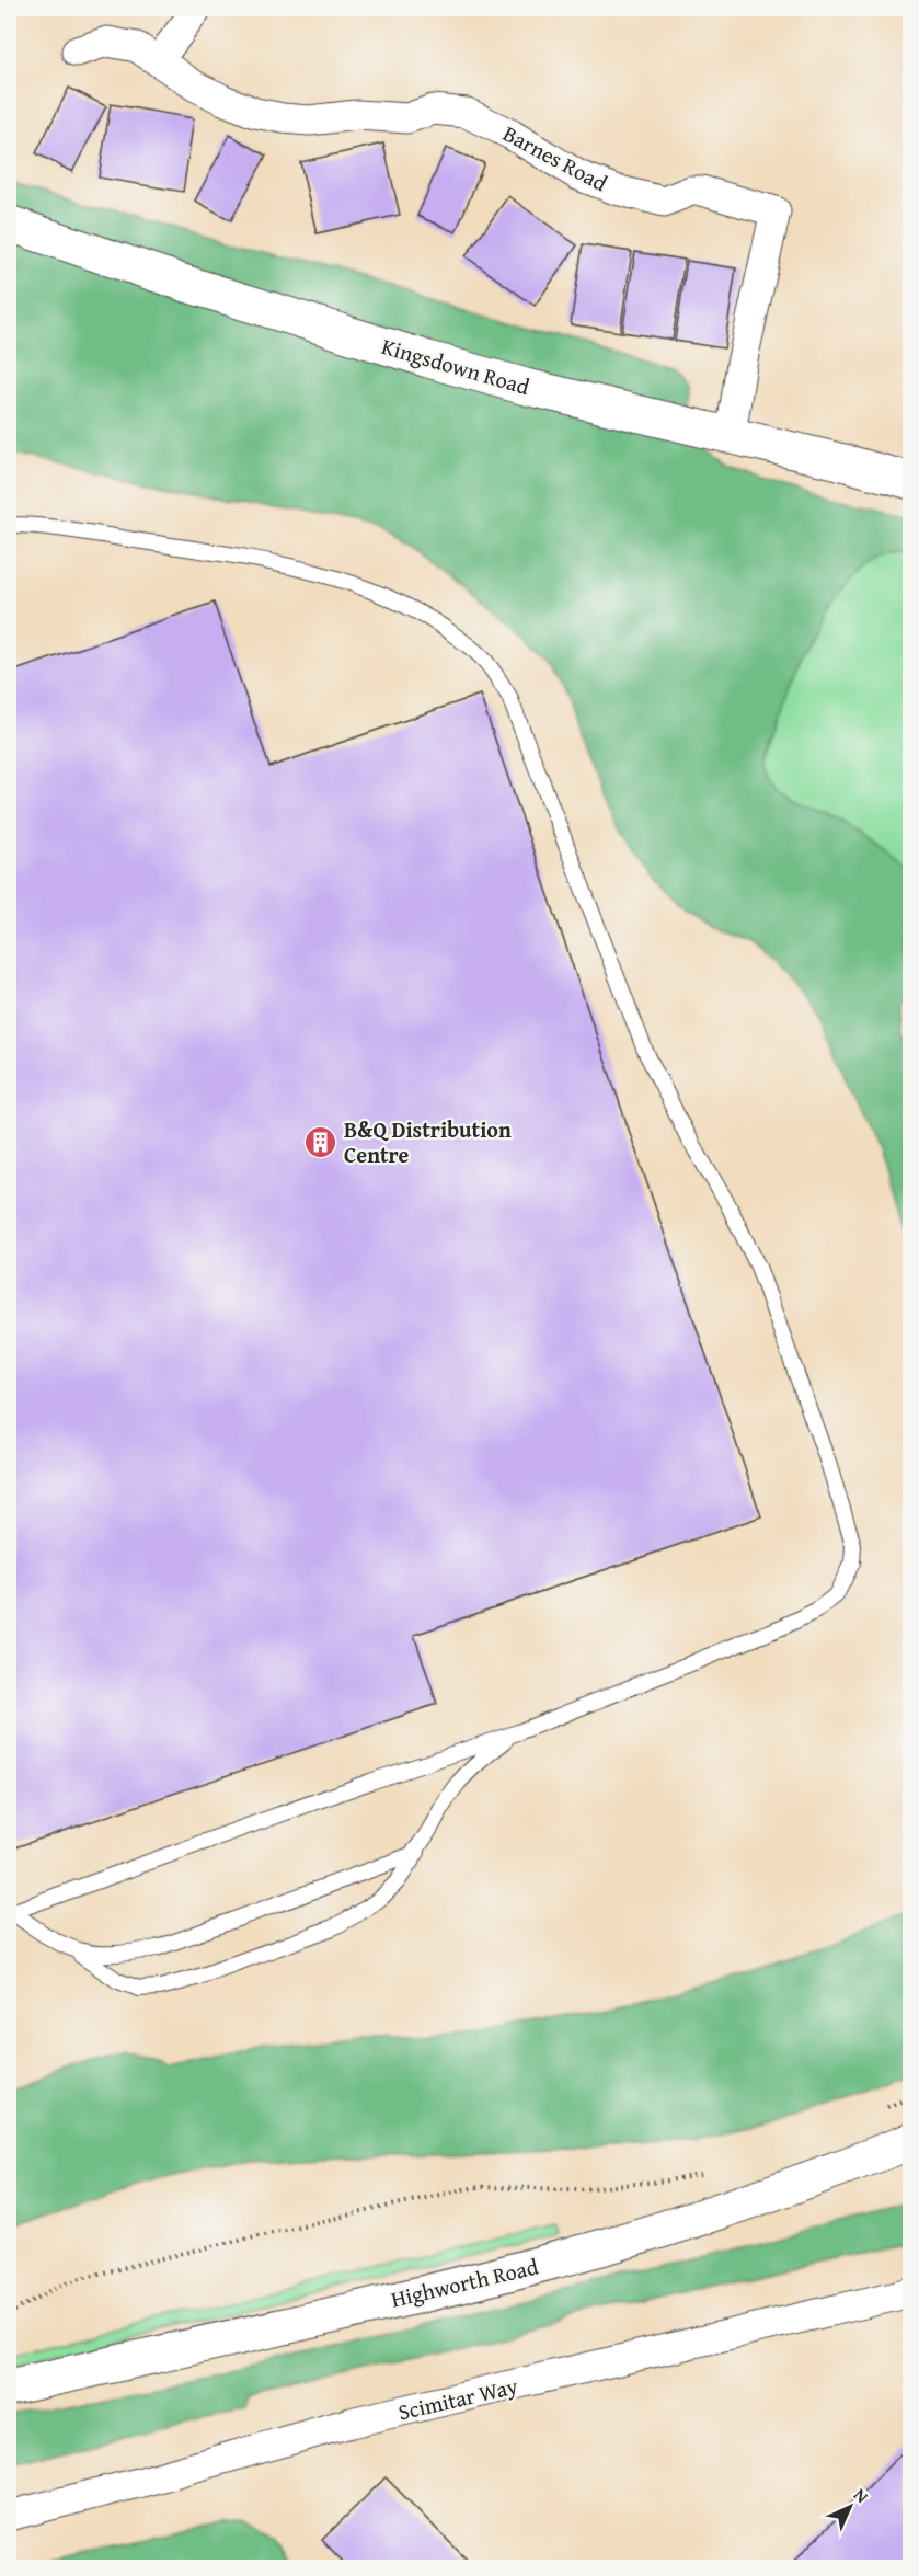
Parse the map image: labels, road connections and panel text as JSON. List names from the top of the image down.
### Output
{
  "streets": {
    "main road": ["Kingsdown Road", "Highworth Road"],
    "street": ["Barnes Road", "Scimitar Way"]
  },
  "crossings": [
    ["Barnes Road", "Kingsdown Road"]
  ],
  "places": {
    "building": ["B&Q Distribution Centre"]
  },
  "north": "top right"
}
